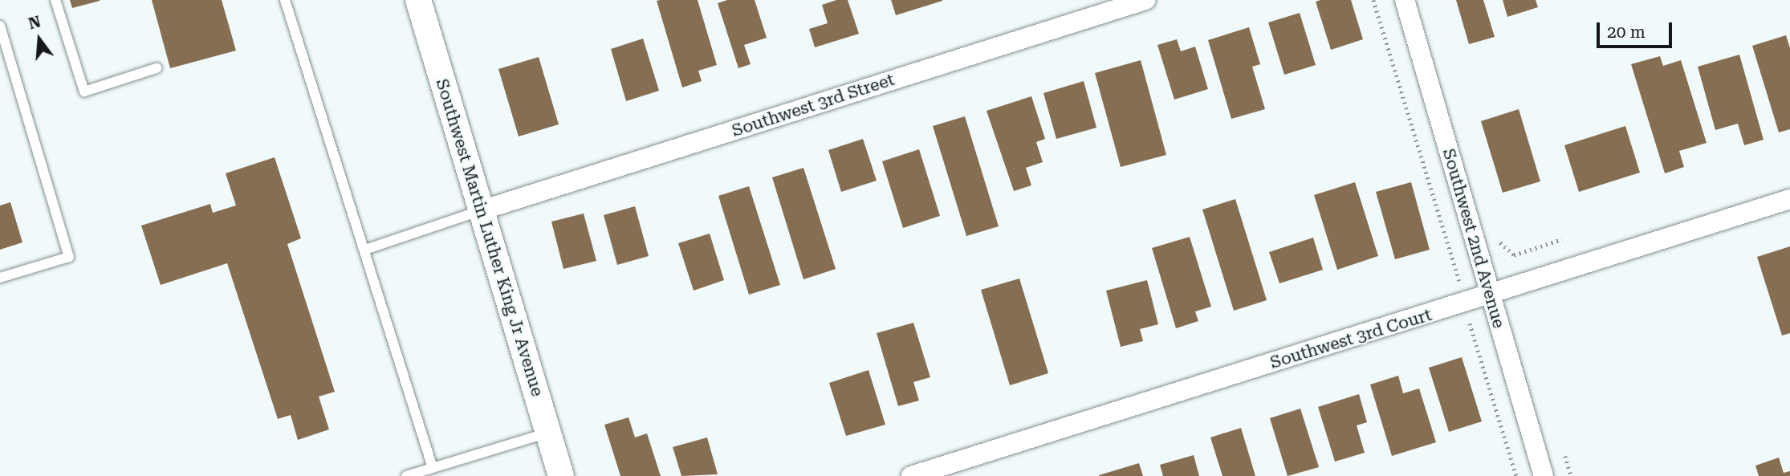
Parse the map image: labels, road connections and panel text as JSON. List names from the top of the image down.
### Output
{
  "streets": {
    "street": [
      "Southwest 3rd Street",
      "Southwest Martin Luther King Jr Avenue",
      "Southwest 2nd Avenue",
      "Southwest 3rd Court"
    ]
  },
  "crossings": [
    ["Southwest 3rd Street", "Southwest Martin Luther King Jr Avenue"],
    ["Southwest 2nd Avenue", "Southwest 3rd Court"]
  ],
  "scale_bar": "20 m",
  "north": "top"
}
